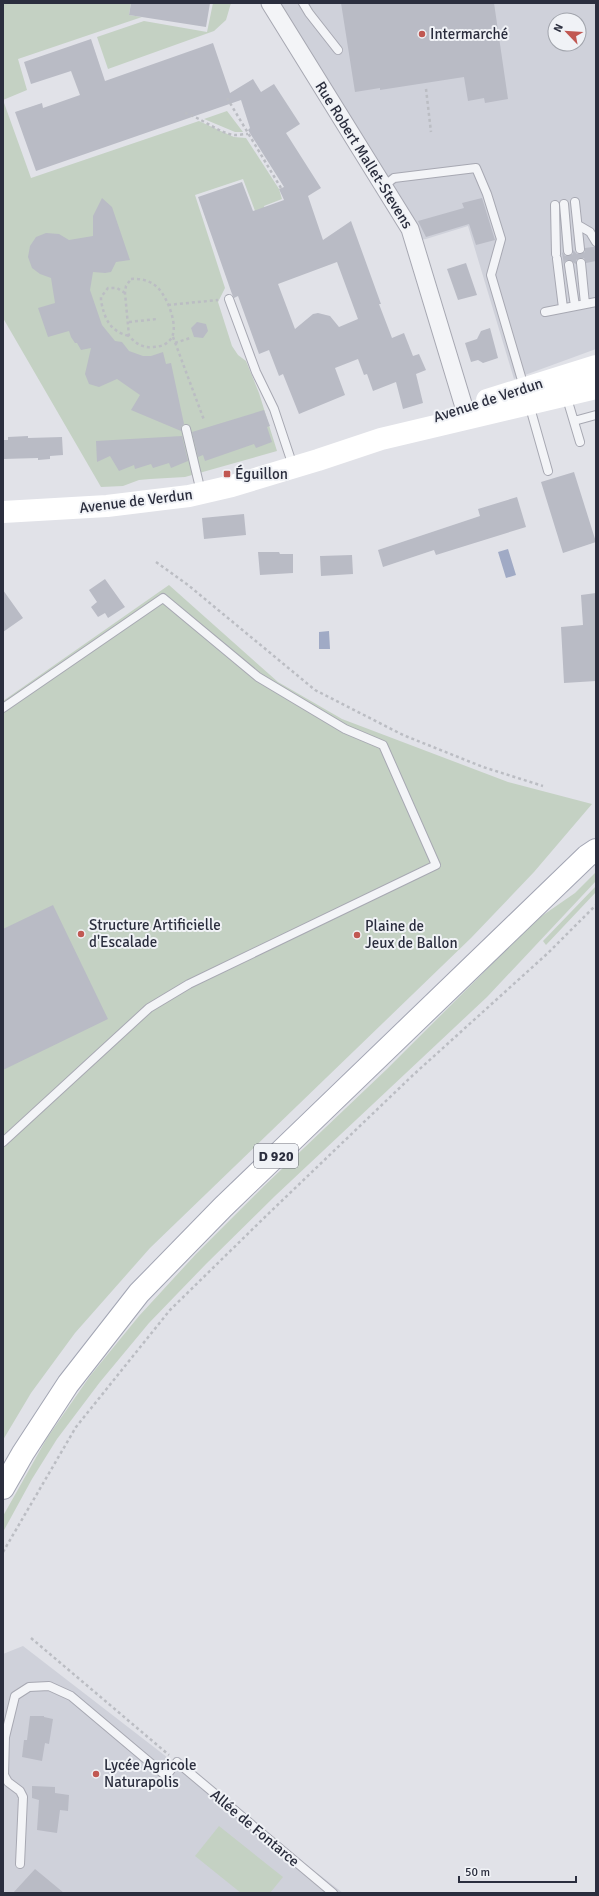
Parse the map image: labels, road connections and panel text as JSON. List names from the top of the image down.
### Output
{
  "streets": {
    "main road": ["Avenue de Verdun", "D 920"],
    "street": ["Rue Robert Mallet-Stevens"],
    "lane": ["Allée de Fontarce"]
  },
  "crossings": [
    ["Rue Robert Mallet-Stevens", "Avenue de Verdun"]
  ],
  "places": {
    "other": [
      "Intermarché",
      "Structure Artificielle d'Escalade",
      "Plaine de Jeux de Ballon",
      "Lycée Agricole Naturapolis"
    ],
    "transit": ["Éguillon"]
  },
  "scale_bar": "50 m",
  "north": "top left"
}
